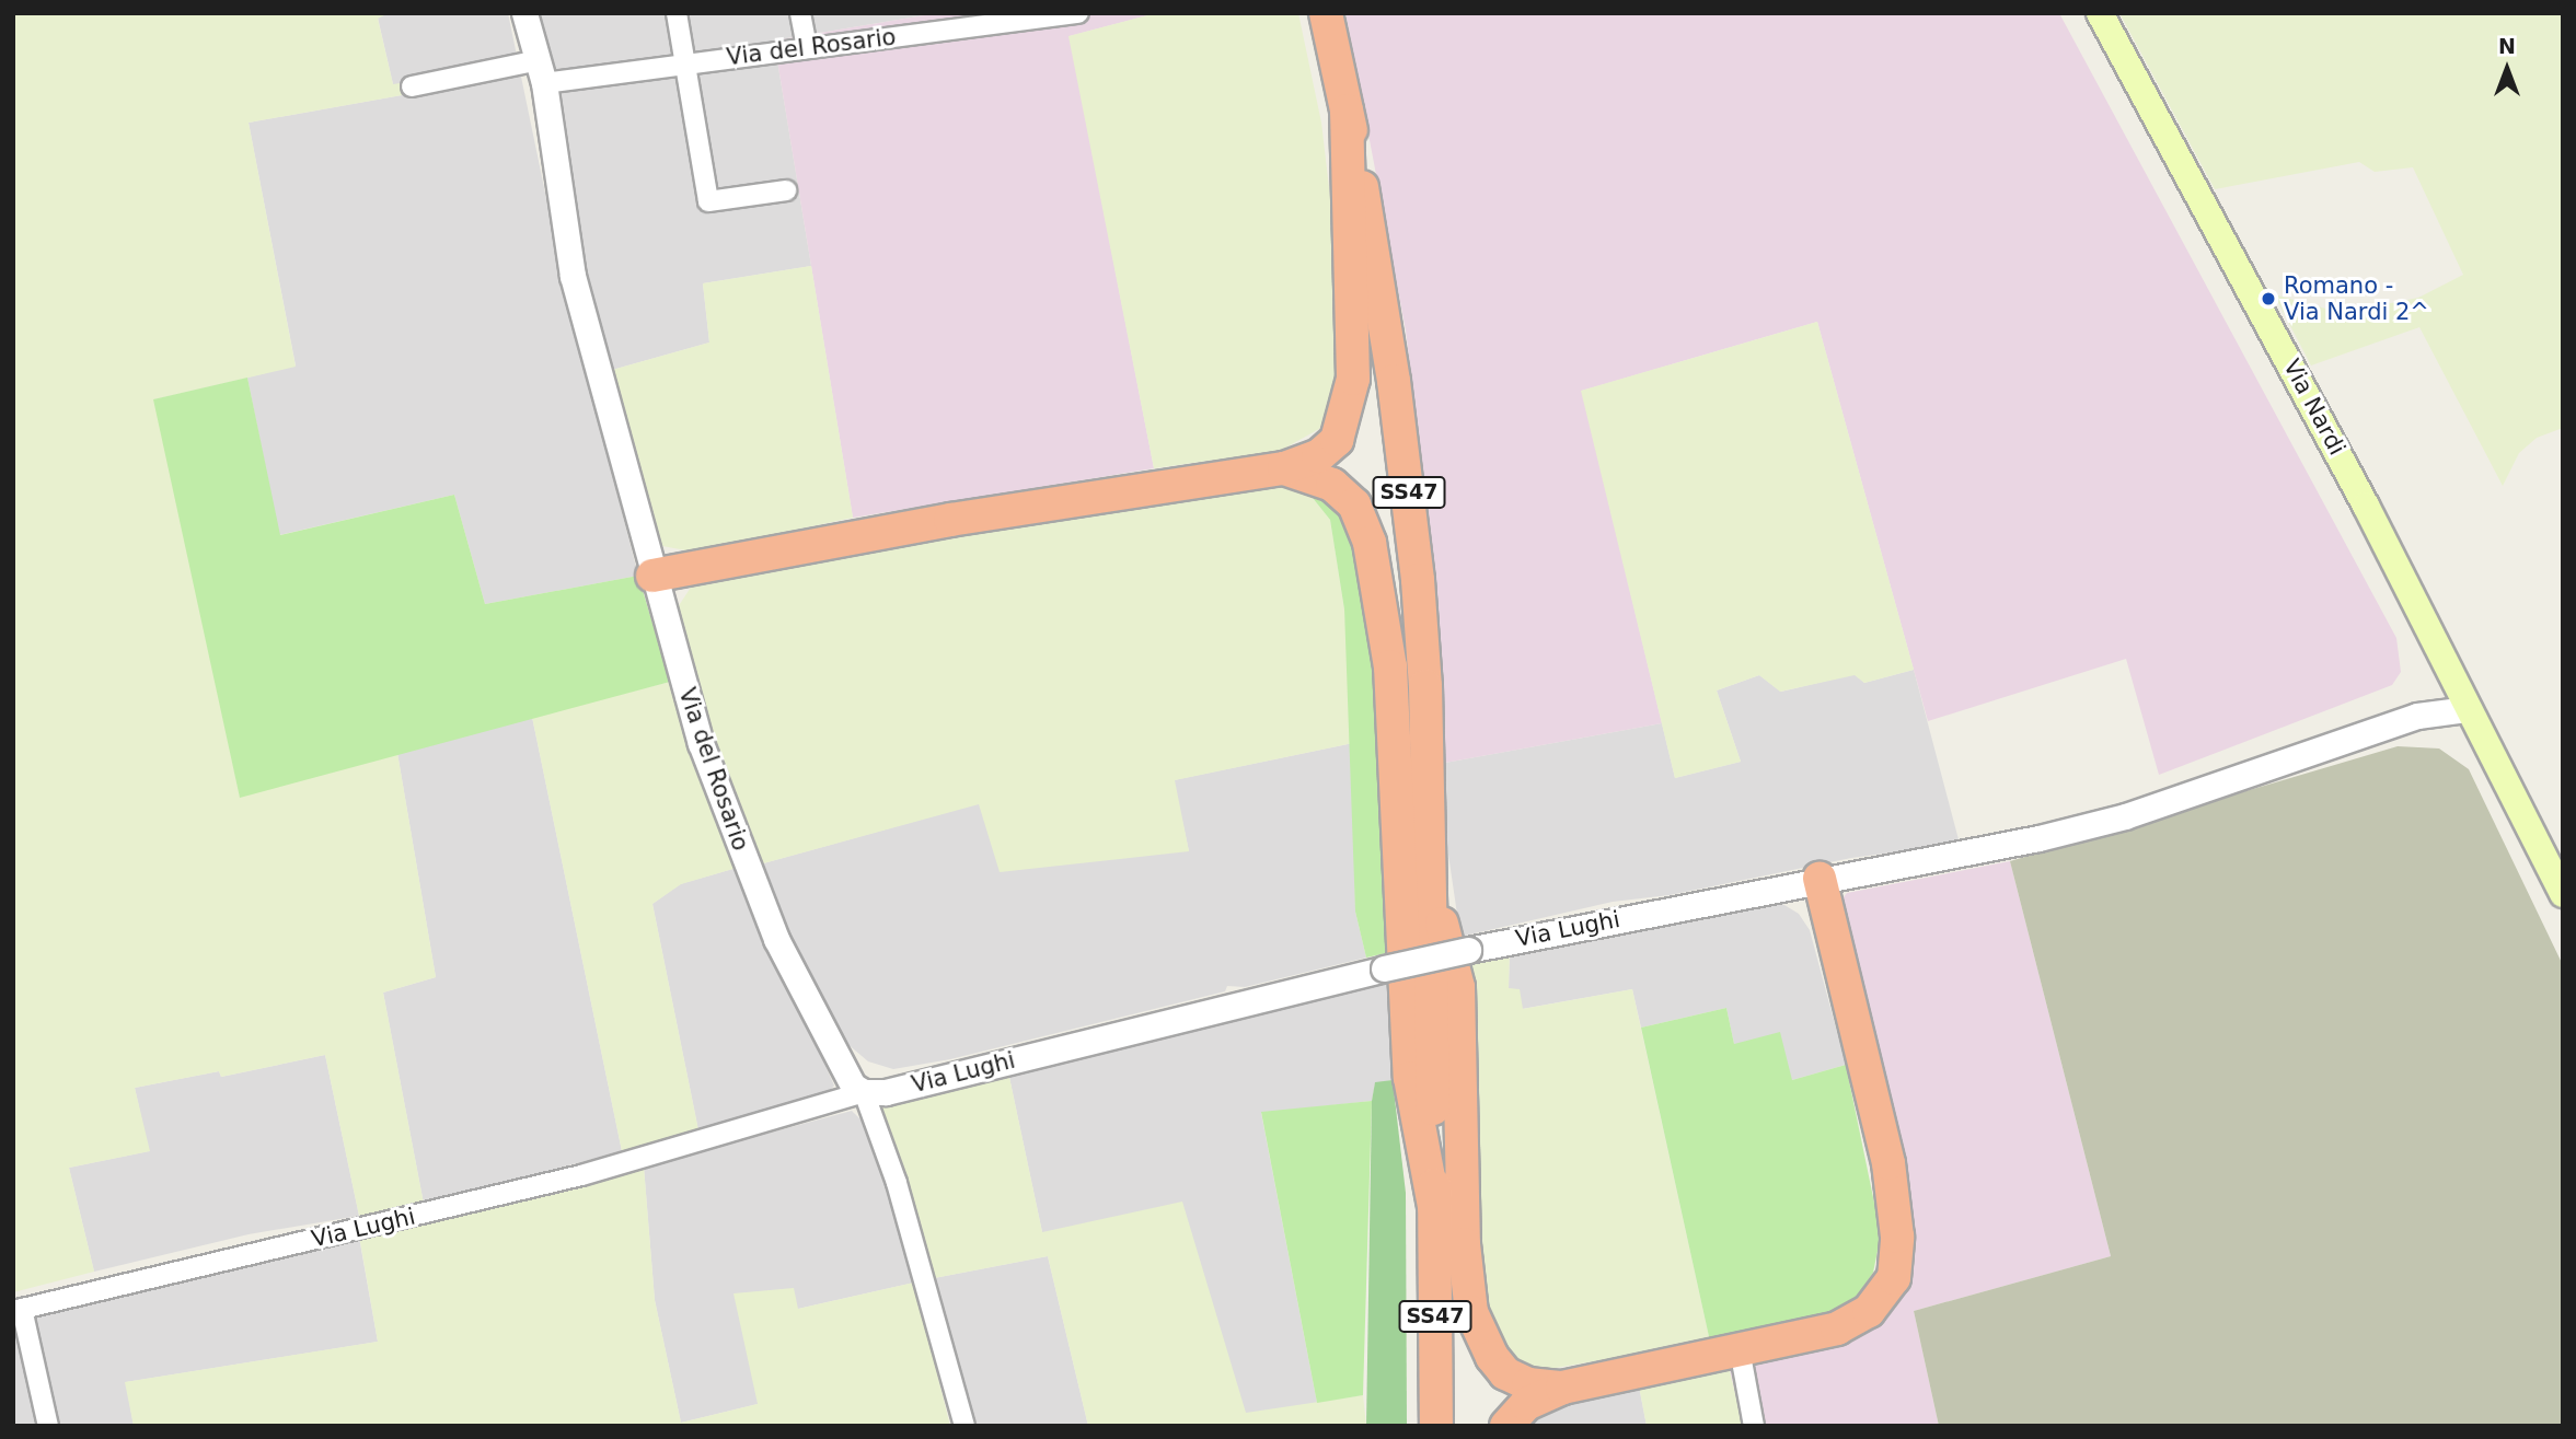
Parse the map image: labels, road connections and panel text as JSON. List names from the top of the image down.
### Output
{
  "streets": {
    "highway": ["SS47"],
    "main road": ["Via Nardi"],
    "street": ["Via del Rosario", "Via Lughi"]
  },
  "crossings": [
    ["Via del Rosario", "Via Lughi"]
  ],
  "places": ["Romano - Via Nardi 2^"],
  "north": "top"
}
